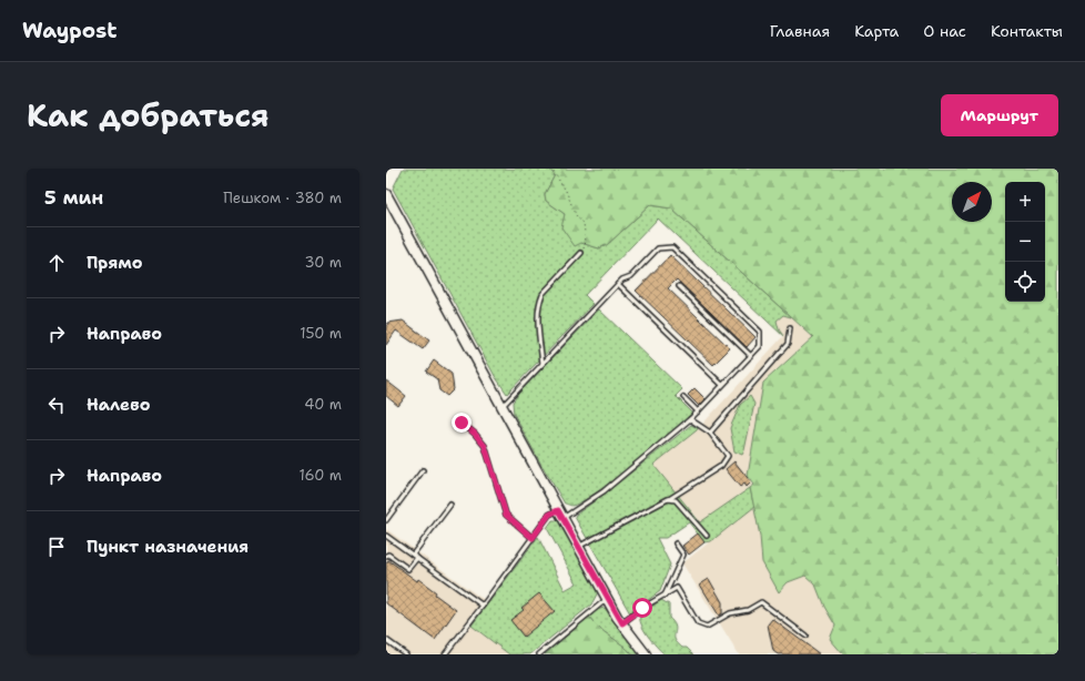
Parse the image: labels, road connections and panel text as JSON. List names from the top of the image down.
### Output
{
  "north": "top right",
  "page": {
    "header": "Waypost",
    "nav": [
      "Главная",
      "Карта",
      "О нас",
      "Контакты"
    ],
    "title": "Как добраться",
    "buttons": "Маршрут",
    "heading": ["5 мин", "Пешком · 380 m"],
    "map_buttons": ["+", "−"],
    "list": [
      ["Прямо", "30 m"],
      ["Направо", "150 m"],
      ["Налево", "40 m"],
      ["Направо", "160 m"],
      "Пункт назначения"
    ]
  }
}
